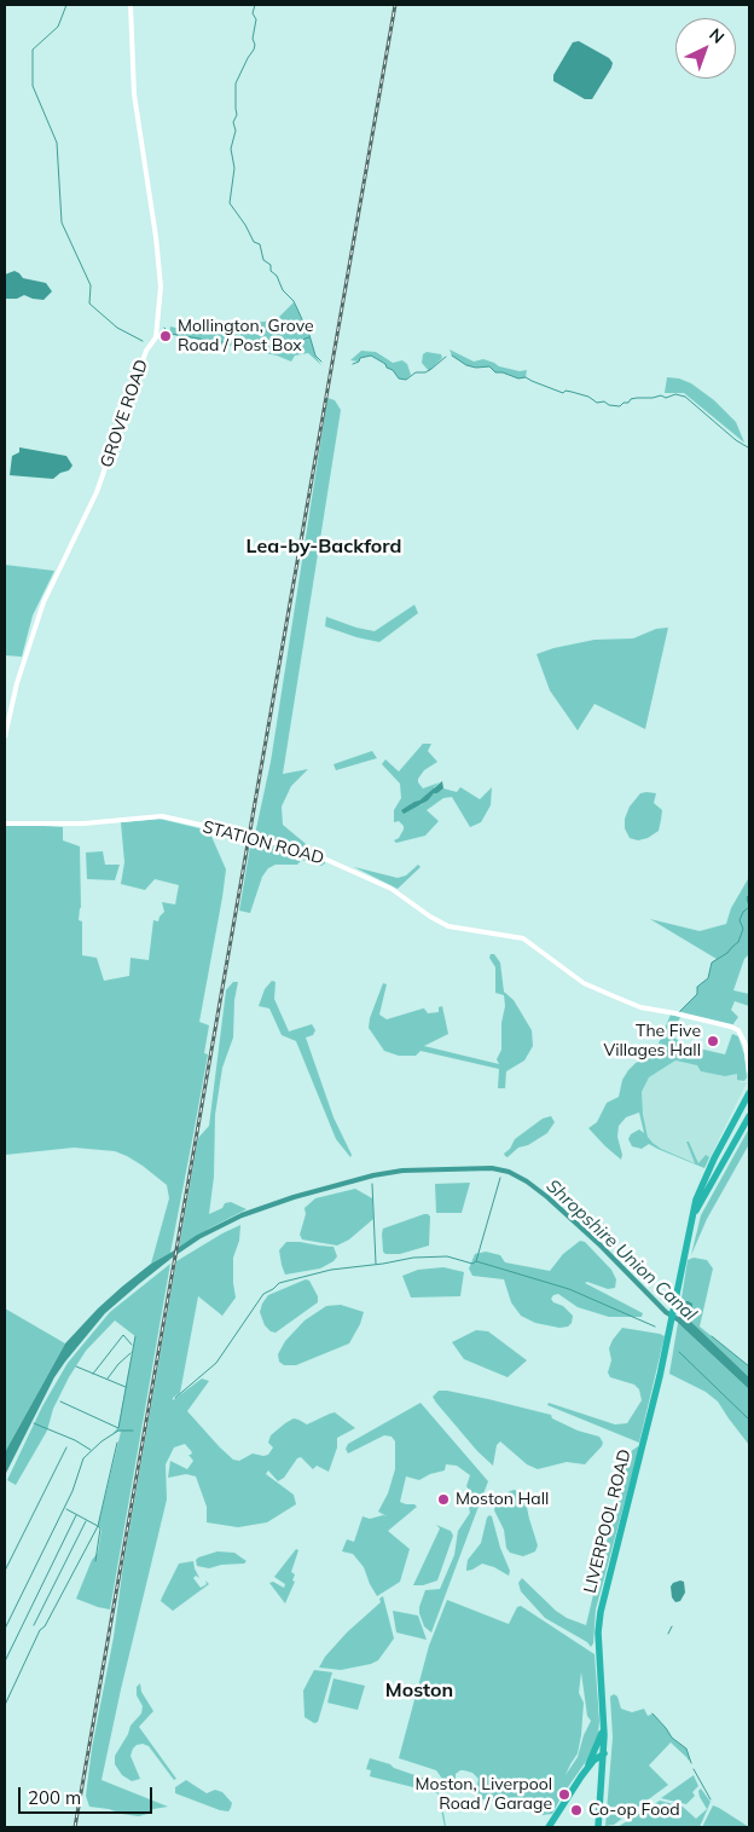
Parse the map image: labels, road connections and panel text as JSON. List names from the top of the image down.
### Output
{
  "streets": {
    "highway": ["LIVERPOOL ROAD"],
    "street": ["GROVE ROAD", "STATION ROAD"]
  },
  "districts": ["Lea-by-Backford", "Moston"],
  "water": ["Shropshire Union Canal"],
  "places": [
    "Mollington, Grove Road / Post Box",
    "The Five Villages Hall",
    "Moston Hall",
    "Moston, Liverpool Road / Garage",
    "Co-op Food"
  ],
  "scale_bar": "200 m",
  "north": "top right"
}
